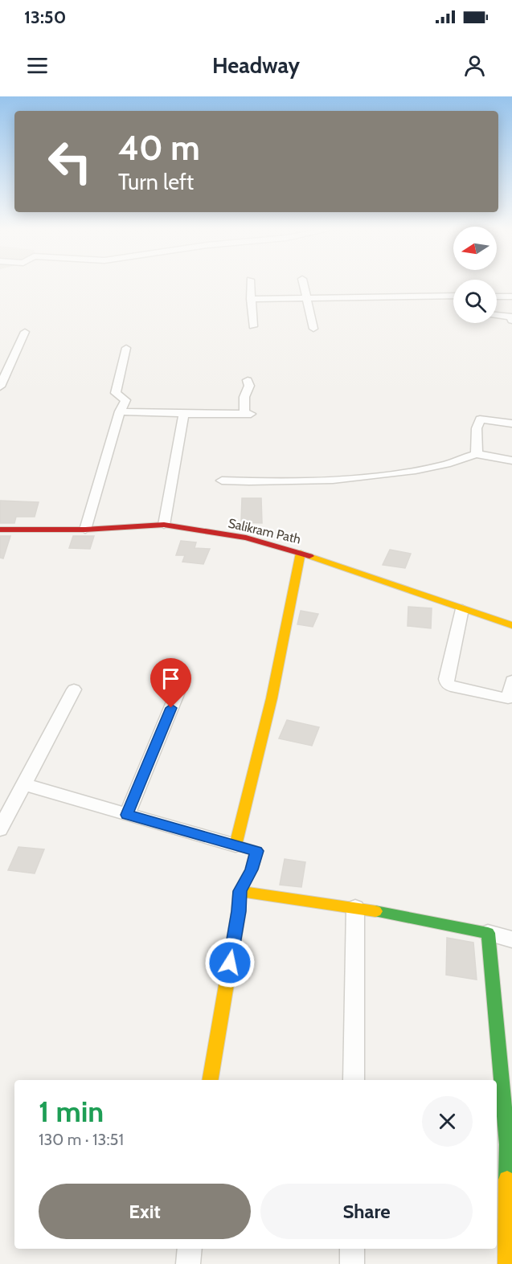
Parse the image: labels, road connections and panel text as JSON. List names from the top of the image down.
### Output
{
  "streets": {
    "street": ["Salikram Path"]
  },
  "north": "left",
  "page": {
    "status": "13:50",
    "header": "Headway",
    "turn": ["40 m", "Turn left"],
    "heading": ["1 min", "130 m · 13:51"],
    "buttons": ["Exit", "Share"]
  }
}
